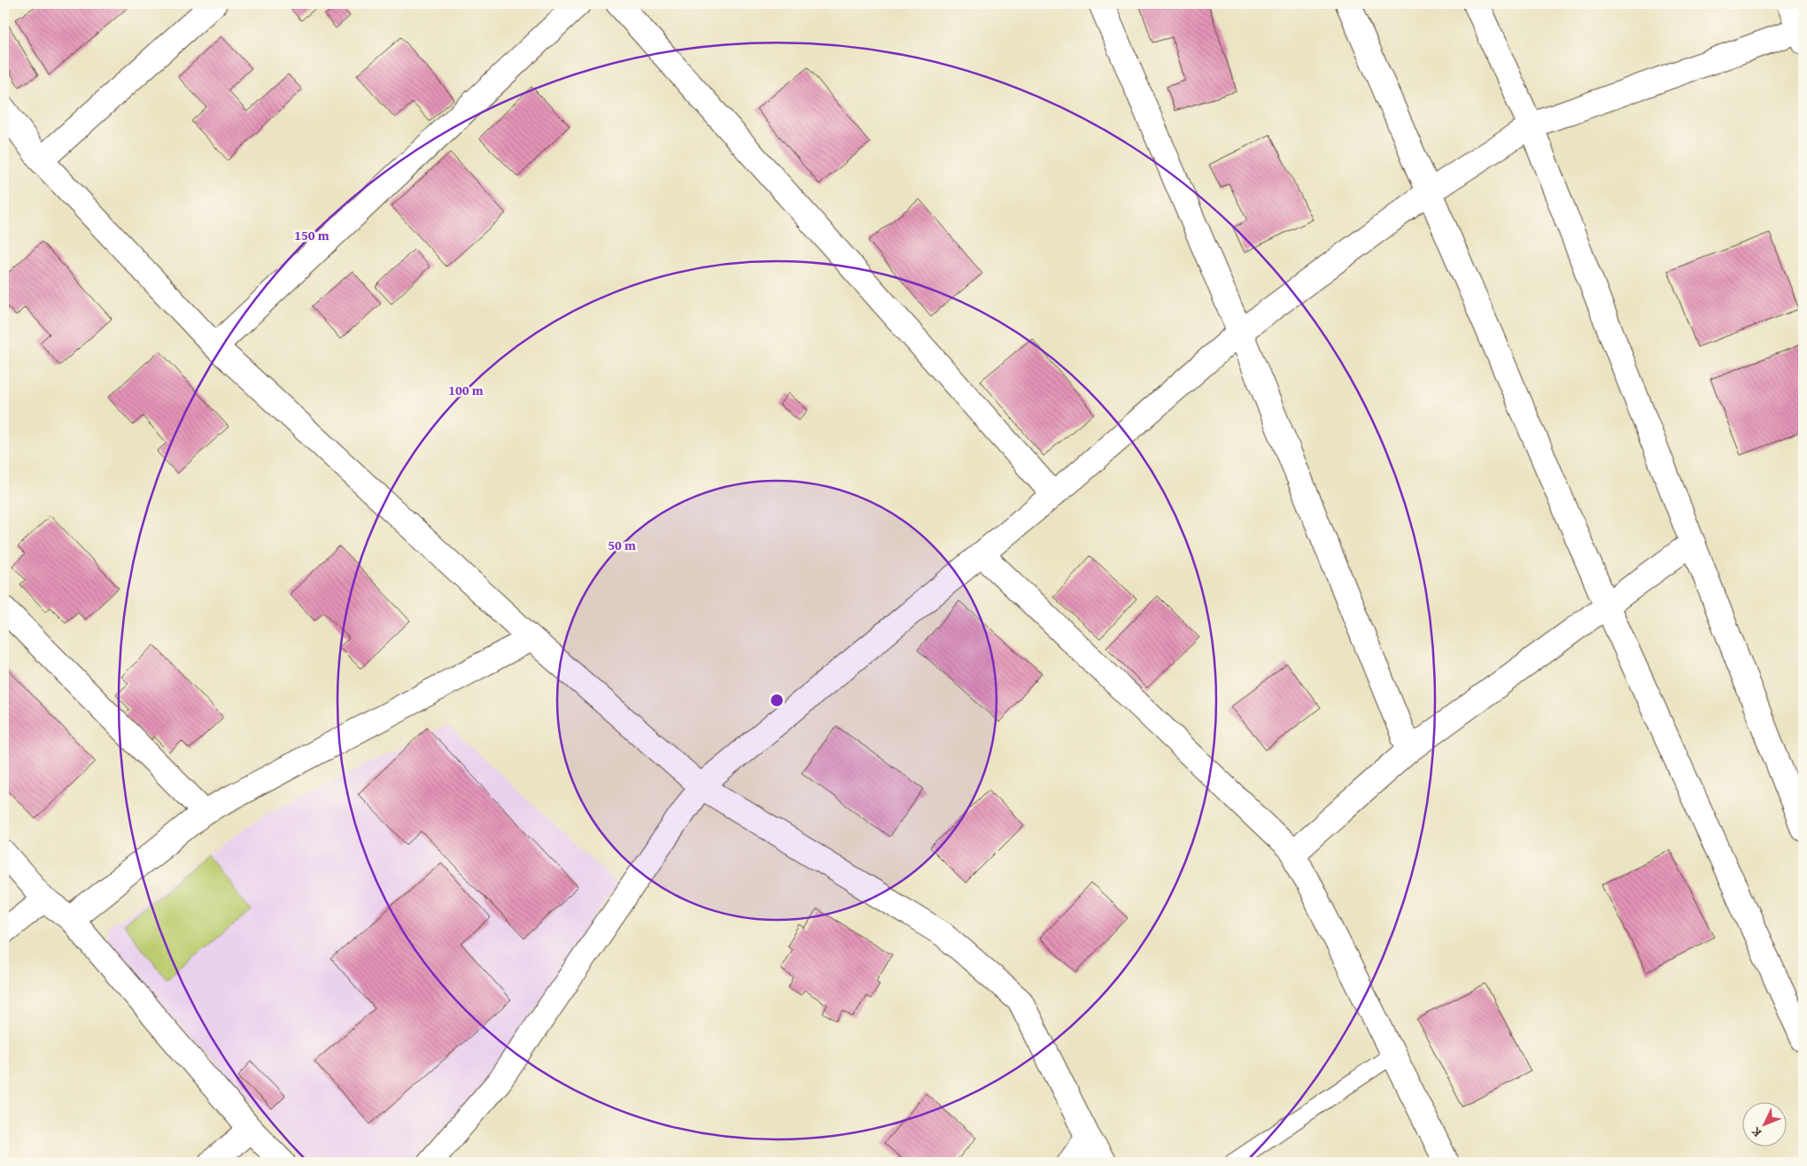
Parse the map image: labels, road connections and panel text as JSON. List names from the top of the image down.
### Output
{
  "north": "bottom left",
  "rings": ["150 m", "100 m", "50 m"]
}
